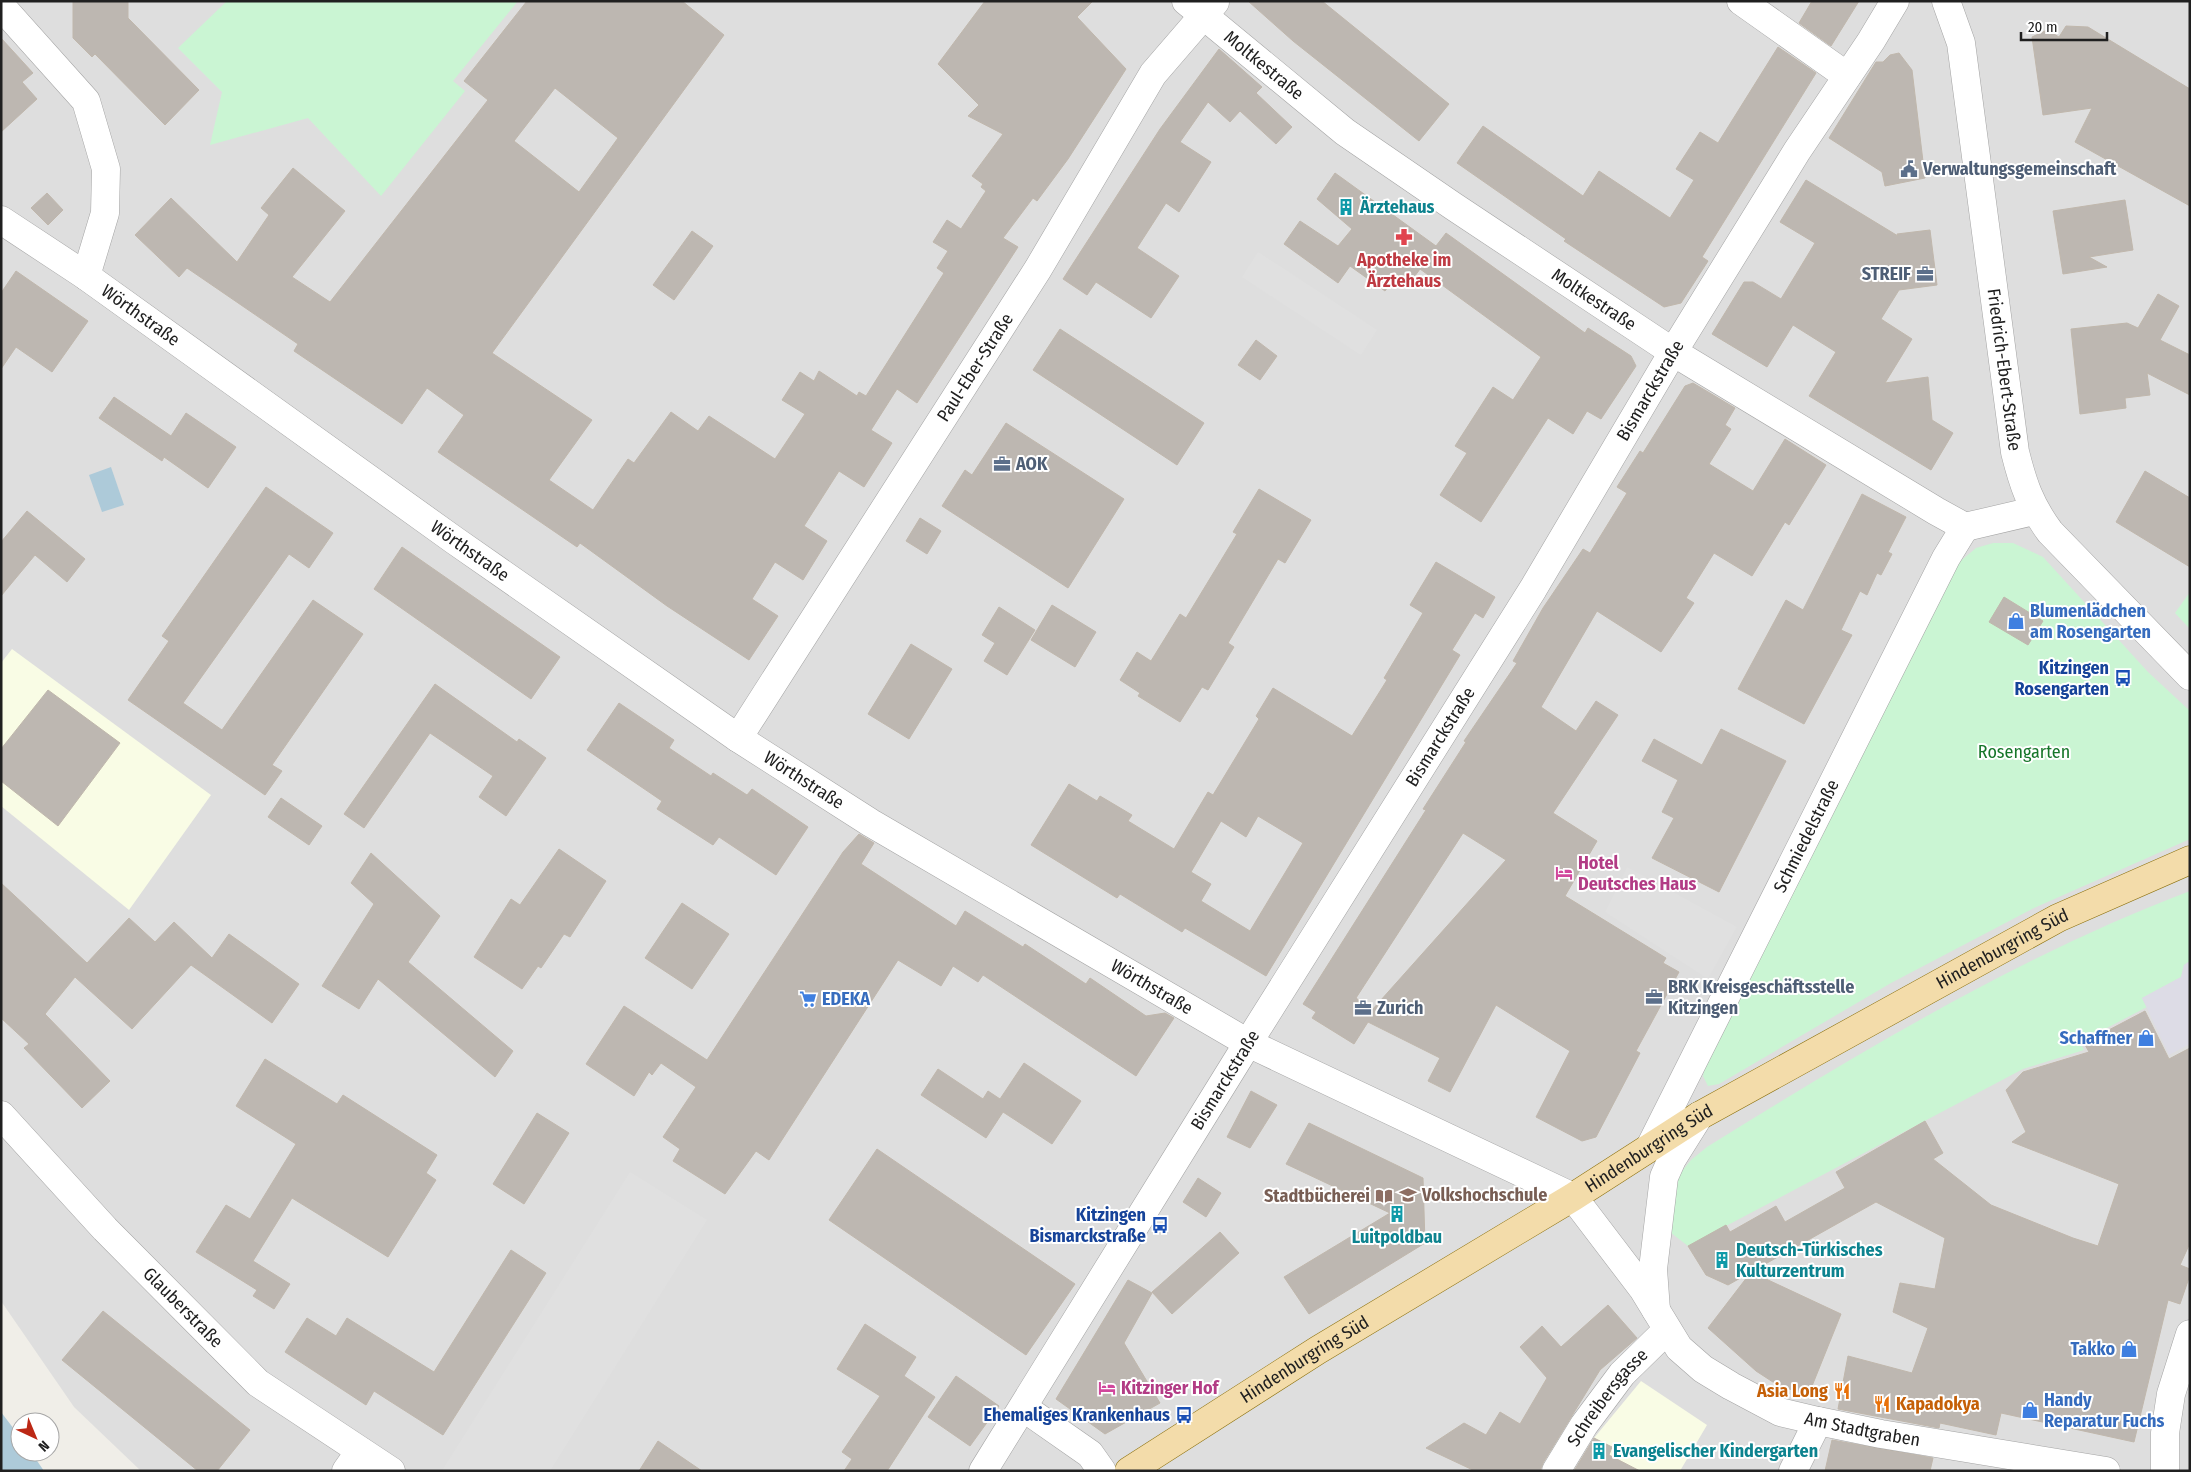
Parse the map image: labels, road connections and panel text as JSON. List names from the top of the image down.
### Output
{
  "streets": {
    "main road": ["Hindenburgring Süd"],
    "street": [
      "Moltkestraße",
      "Wörthstraße",
      "Paul-Eber-Straße",
      "Friedrich-Ebert-Straße",
      "Bismarckstraße",
      "Schmiedelstraße",
      "Glauberstraße",
      "Schreibersgasse",
      "Am Stadtgraben"
    ]
  },
  "crossings": [
    ["Moltkestraße", "Paul-Eber-Straße"],
    ["Moltkestraße", "Bismarckstraße"],
    ["Moltkestraße", "Schmiedelstraße"],
    ["Wörthstraße", "Paul-Eber-Straße"],
    ["Wörthstraße", "Bismarckstraße"],
    ["Wörthstraße", "Hindenburgring Süd"],
    ["Wörthstraße", "Am Stadtgraben"],
    ["Schmiedelstraße", "Hindenburgring Süd"],
    ["Hindenburgring Süd", "Am Stadtgraben"],
    ["Schreibersgasse", "Am Stadtgraben"]
  ],
  "parks": ["Rosengarten"],
  "places": {
    "public building": ["Verwaltungsgemeinschaft"],
    "building": [
      "Ärztehaus",
      "Luitpoldbau",
      "Deutsch-Türkisches Kulturzentrum",
      "Evangelischer Kindergarten"
    ],
    "pharmacy": ["Apotheke im Ärztehaus"],
    "office": [
      "STREIF",
      "AOK",
      "BRK Kreisgeschäftsstelle Kitzingen",
      "Zurich"
    ],
    "shop": [
      "Blumenlädchen am Rosengarten",
      "Schaffner",
      "Takko",
      "Handy Reparatur Fuchs"
    ],
    "bus stop": ["Kitzingen Rosengarten", "Kitzingen Bismarckstraße", "Ehemaliges Krankenhaus"],
    "hotel": ["Hotel Deutsches Haus", "Kitzinger Hof"],
    "supermarket": ["EDEKA"],
    "school or university": ["Volkshochschule"],
    "library": ["Stadtbücherei"],
    "restaurant": ["Asia Long", "Kapadokya"]
  },
  "scale_bar": "20 m",
  "north": "bottom right"
}
